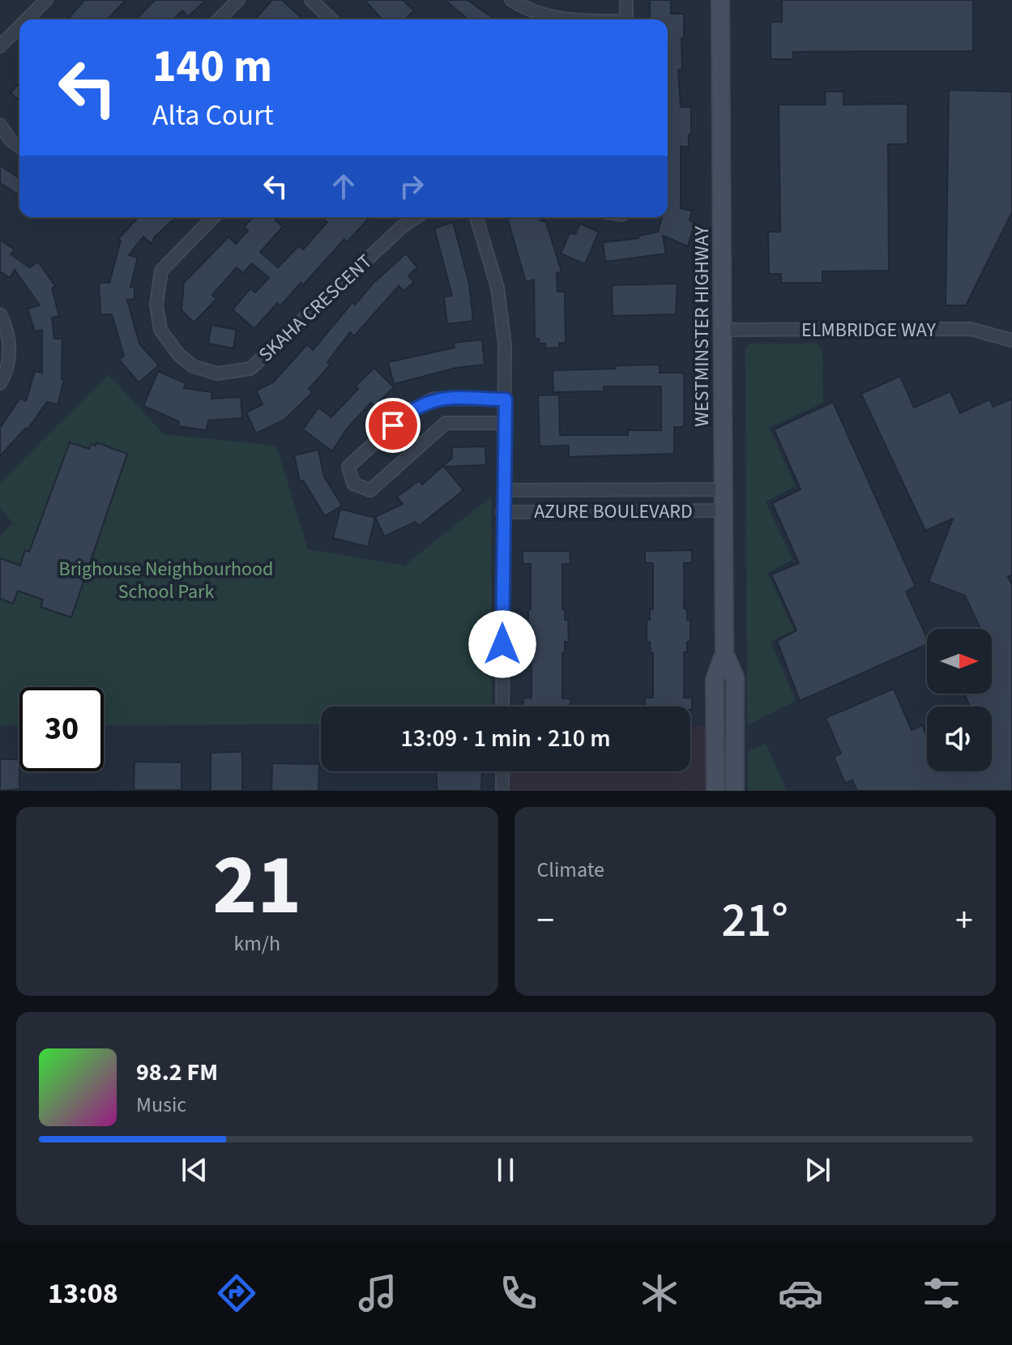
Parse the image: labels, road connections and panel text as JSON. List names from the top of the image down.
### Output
{
  "streets": {
    "main road": ["WESTMINSTER HIGHWAY"],
    "street": ["SKAHA CRESCENT", "ELMBRIDGE WAY", "AZURE BOULEVARD"]
  },
  "crossings": [
    ["WESTMINSTER HIGHWAY", "ELMBRIDGE WAY"],
    ["WESTMINSTER HIGHWAY", "AZURE BOULEVARD"]
  ],
  "parks": ["Brighouse Neighbourhood School Park"],
  "north": "right",
  "page": {
    "turn": ["140 m", "Alta Court"],
    "limit": "30",
    "trip": "13:09 · 1 min · 210 m",
    "tile": [
      ["21", "km/h"],
      "Climate"
    ],
    "heat": ["−", "21°", "+"],
    "song": ["98.2 FM", "Music"],
    "tabs": "13:08"
  }
}
